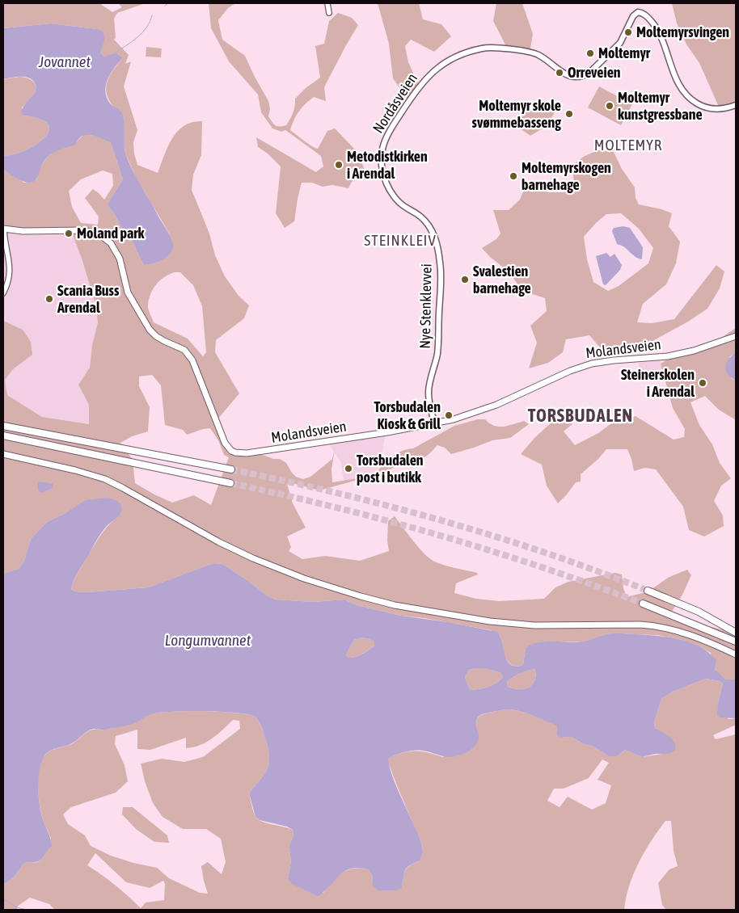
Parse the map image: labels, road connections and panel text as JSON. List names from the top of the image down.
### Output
{
  "streets": {
    "main road": ["Nordåsveien", "Nye Stenklevvei", "Molandsveien"]
  },
  "crossings": [
    ["Nordåsveien", "Nye Stenklevvei"],
    ["Nye Stenklevvei", "Molandsveien"]
  ],
  "districts": ["MOLTEMYR", "STEINKLEIV", "TORSBUDALEN"],
  "water": ["Jovannet", "Longumvannet"],
  "places": [
    "Moltemyrsvingen",
    "Moltemyr",
    "Orreveien",
    "Moltemyr kunstgressbane",
    "Moltemyr skole svømmebasseng",
    "Metodistkirken i Arendal",
    "Moltemyrskogen barnehage",
    "Moland park",
    "Svalestien barnehage",
    "Scania Buss Arendal",
    "Steinerskolen i Arendal",
    "Torsbudalen Kiosk & Grill",
    "Torsbudalen post i butikk"
  ]
}
